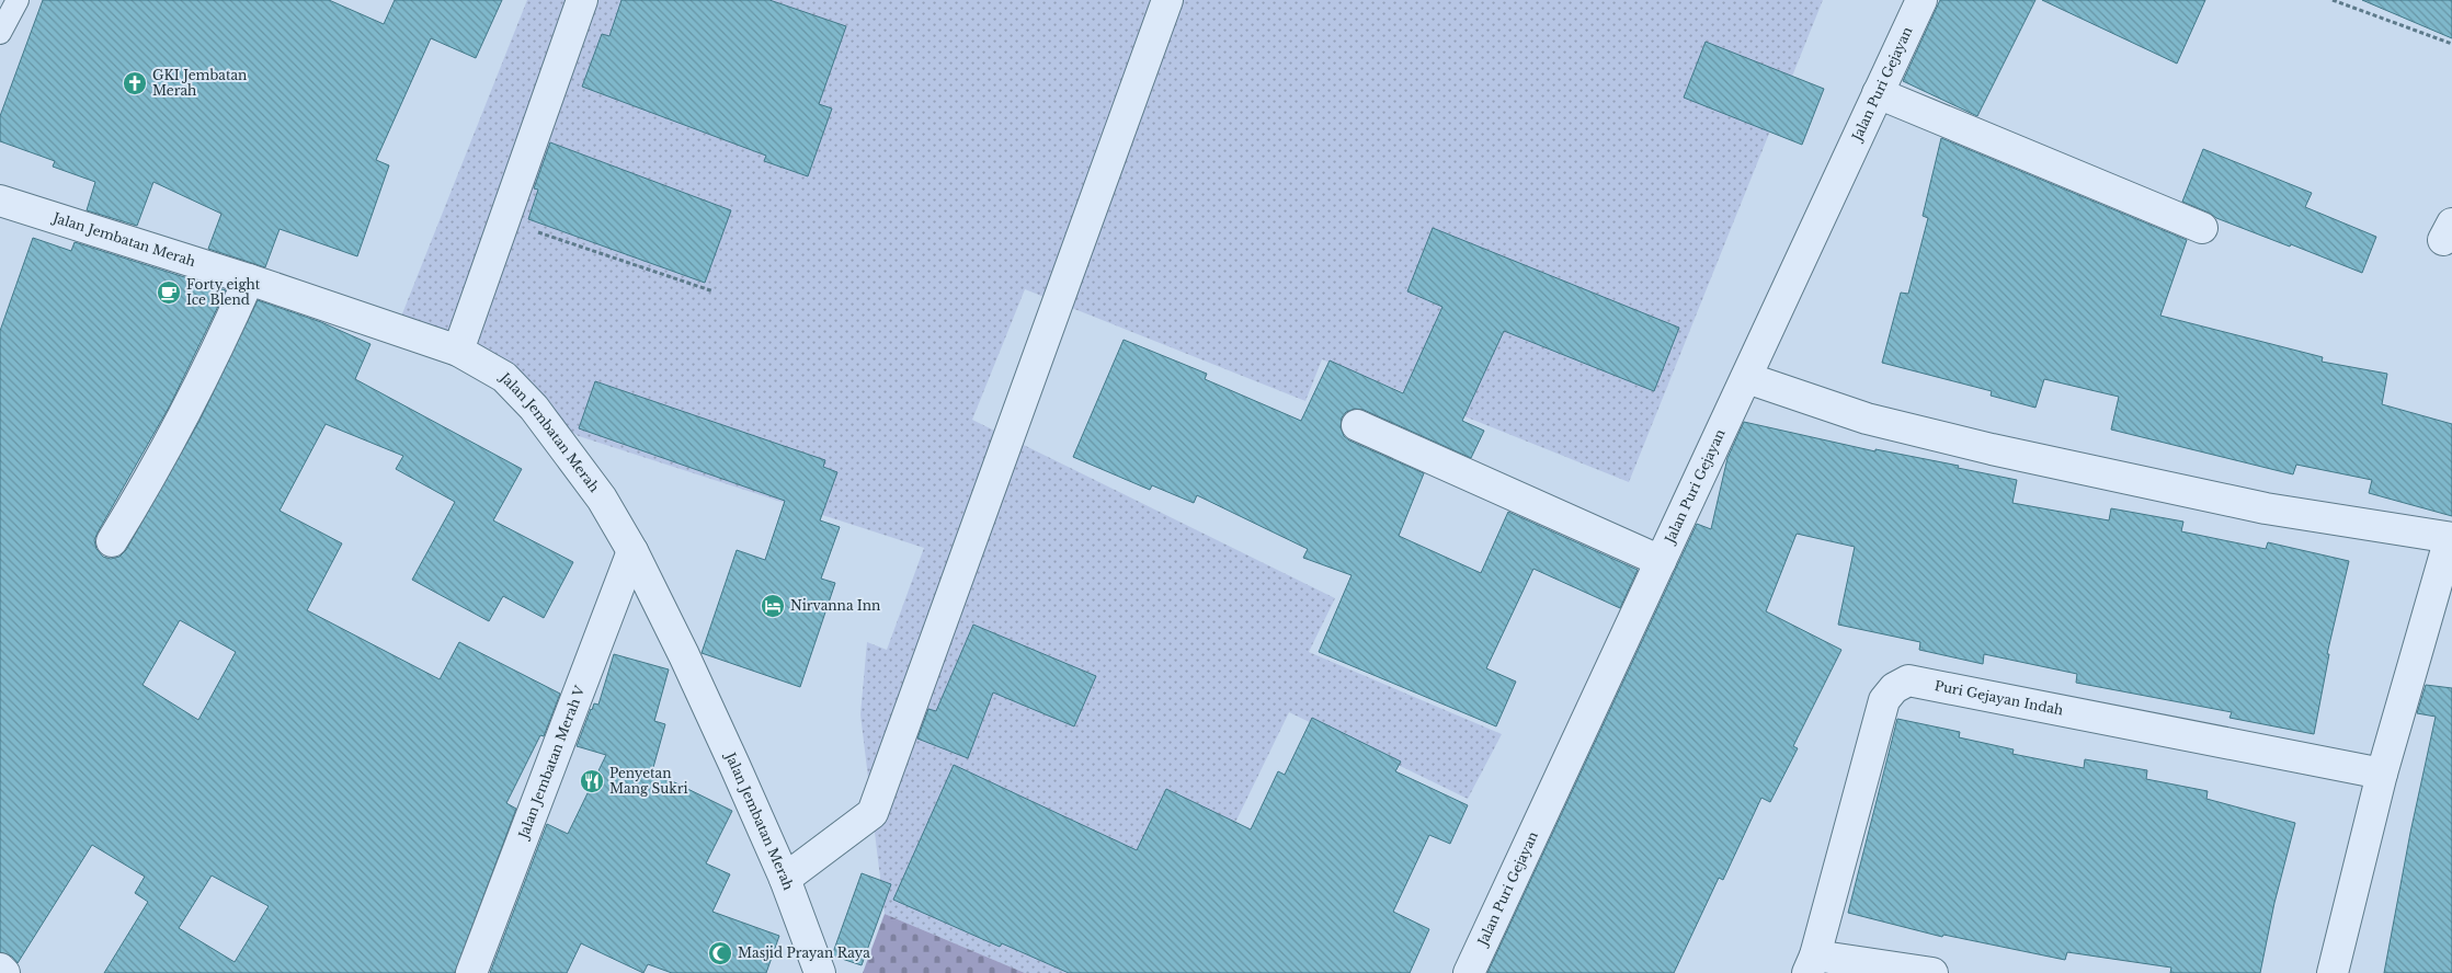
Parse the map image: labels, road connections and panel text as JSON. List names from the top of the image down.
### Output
{
  "streets": {
    "street": [
      "Jalan Puri Gejayan",
      "Jalan Jembatan Merah",
      "Puri Gejayan Indah",
      "Jalan Jembatan Merah V"
    ]
  },
  "crossings": [
    ["Jalan Jembatan Merah", "Jalan Jembatan Merah V"]
  ],
  "places": {
    "church": ["GKI Jembatan Merah"],
    "cafe": ["Forty eight Ice Blend"],
    "hotel": ["Nirvanna Inn"],
    "restaurant": ["Penyetan Mang Sukri"],
    "mosque": ["Masjid Prayan Raya"]
  }
}
